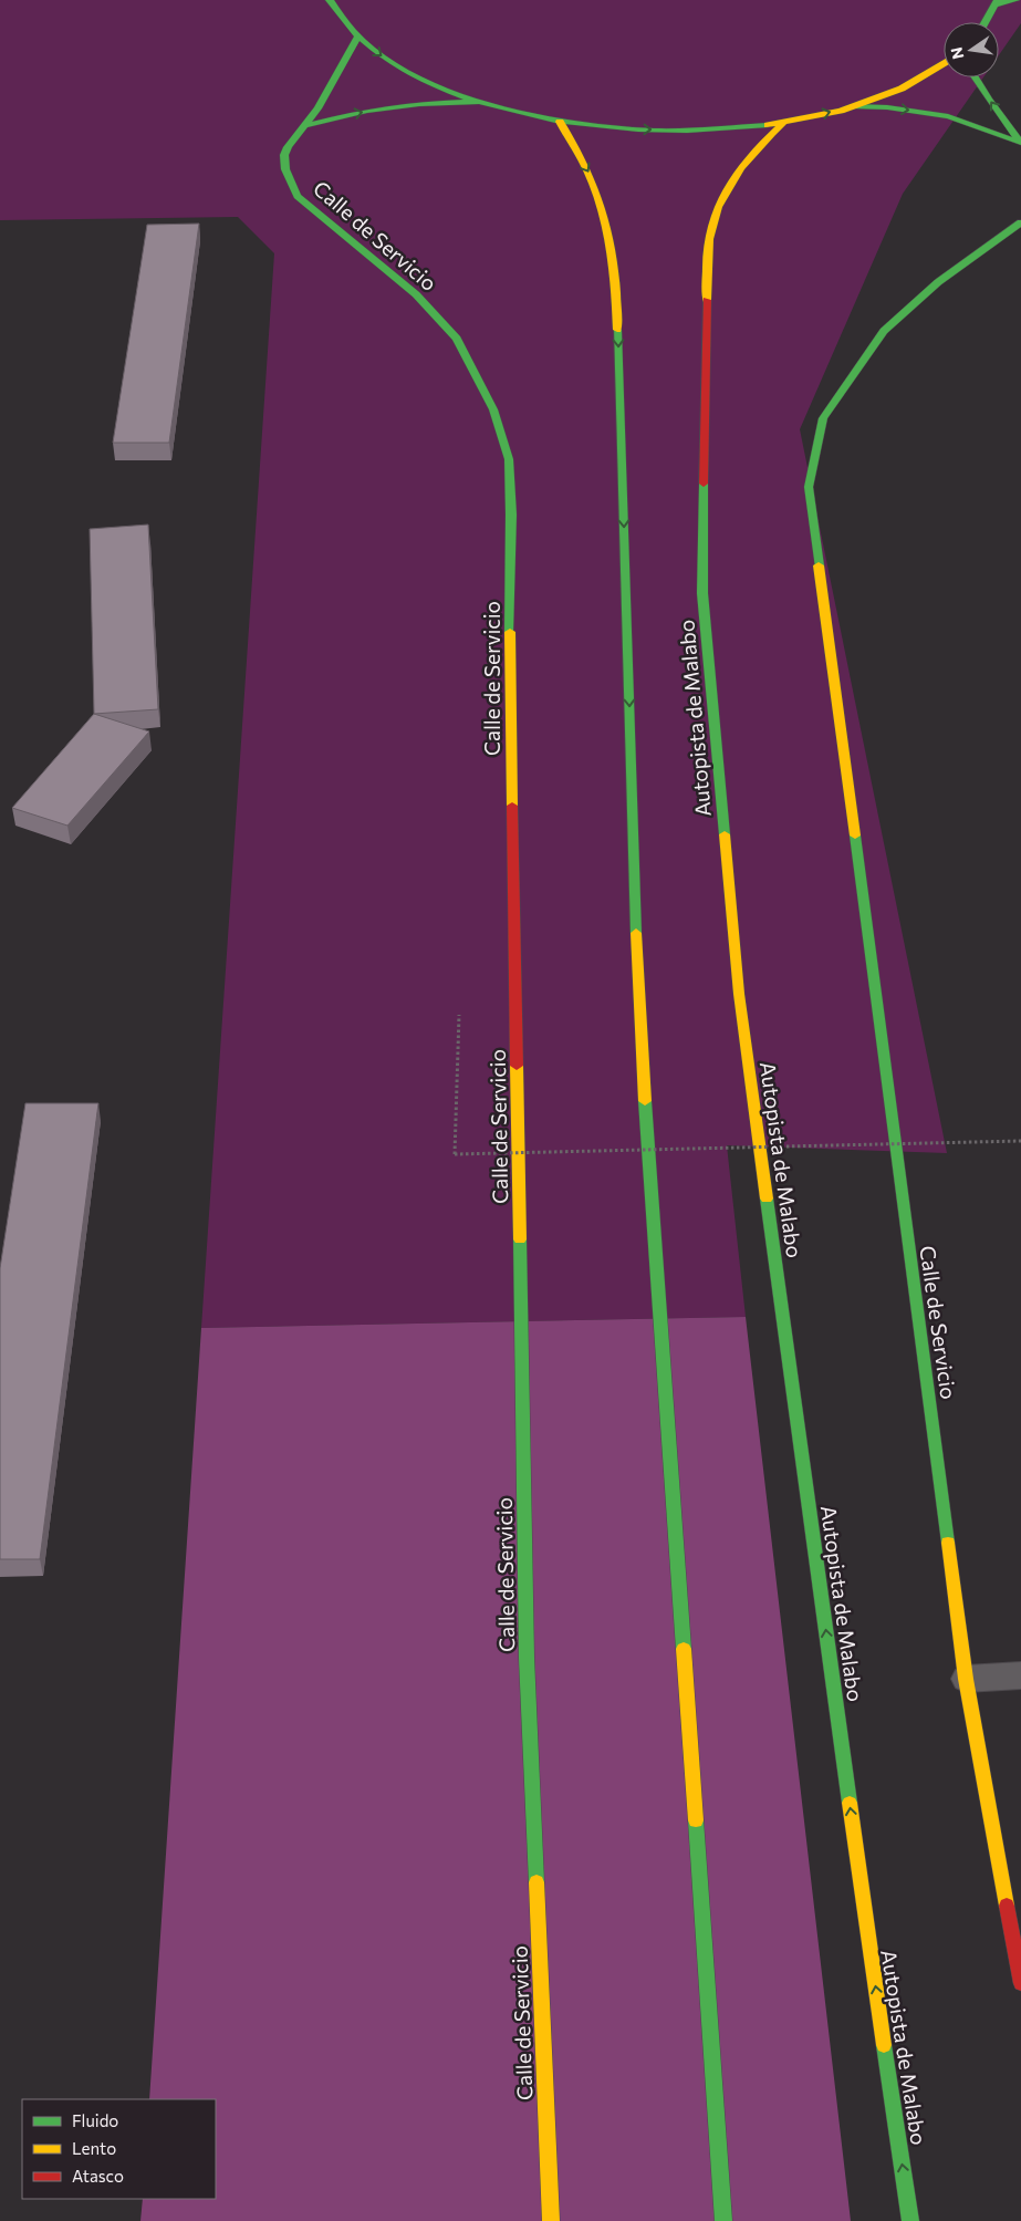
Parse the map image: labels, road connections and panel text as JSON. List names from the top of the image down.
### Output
{
  "streets": {
    "main road": ["Calle de Servicio", "Autopista de Malabo"]
  },
  "legend": ["Fluido", "Lento", "Atasco"],
  "north": "left"
}
